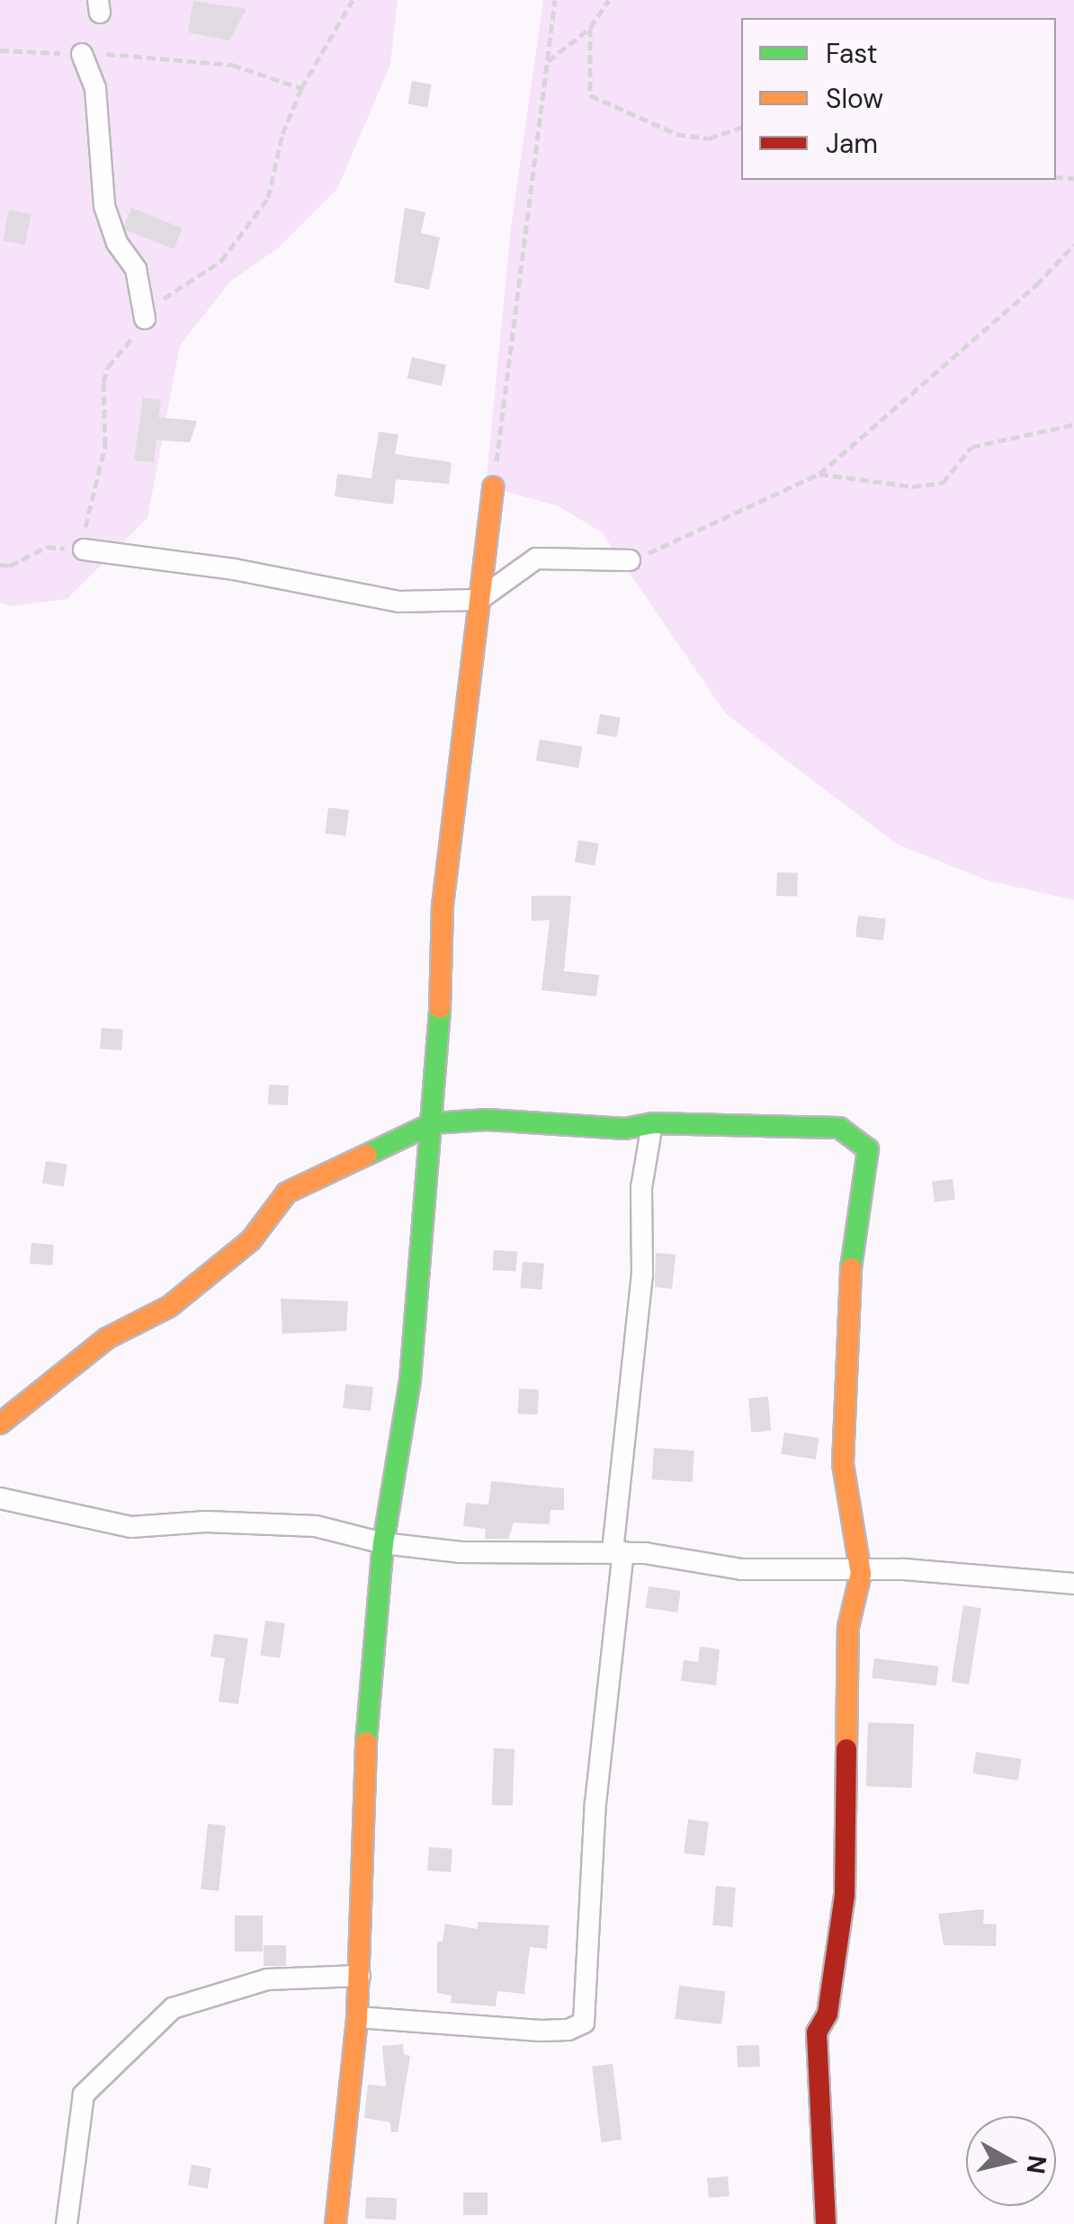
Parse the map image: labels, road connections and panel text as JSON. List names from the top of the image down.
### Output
{
  "legend": ["Fast", "Slow", "Jam"],
  "north": "right"
}
